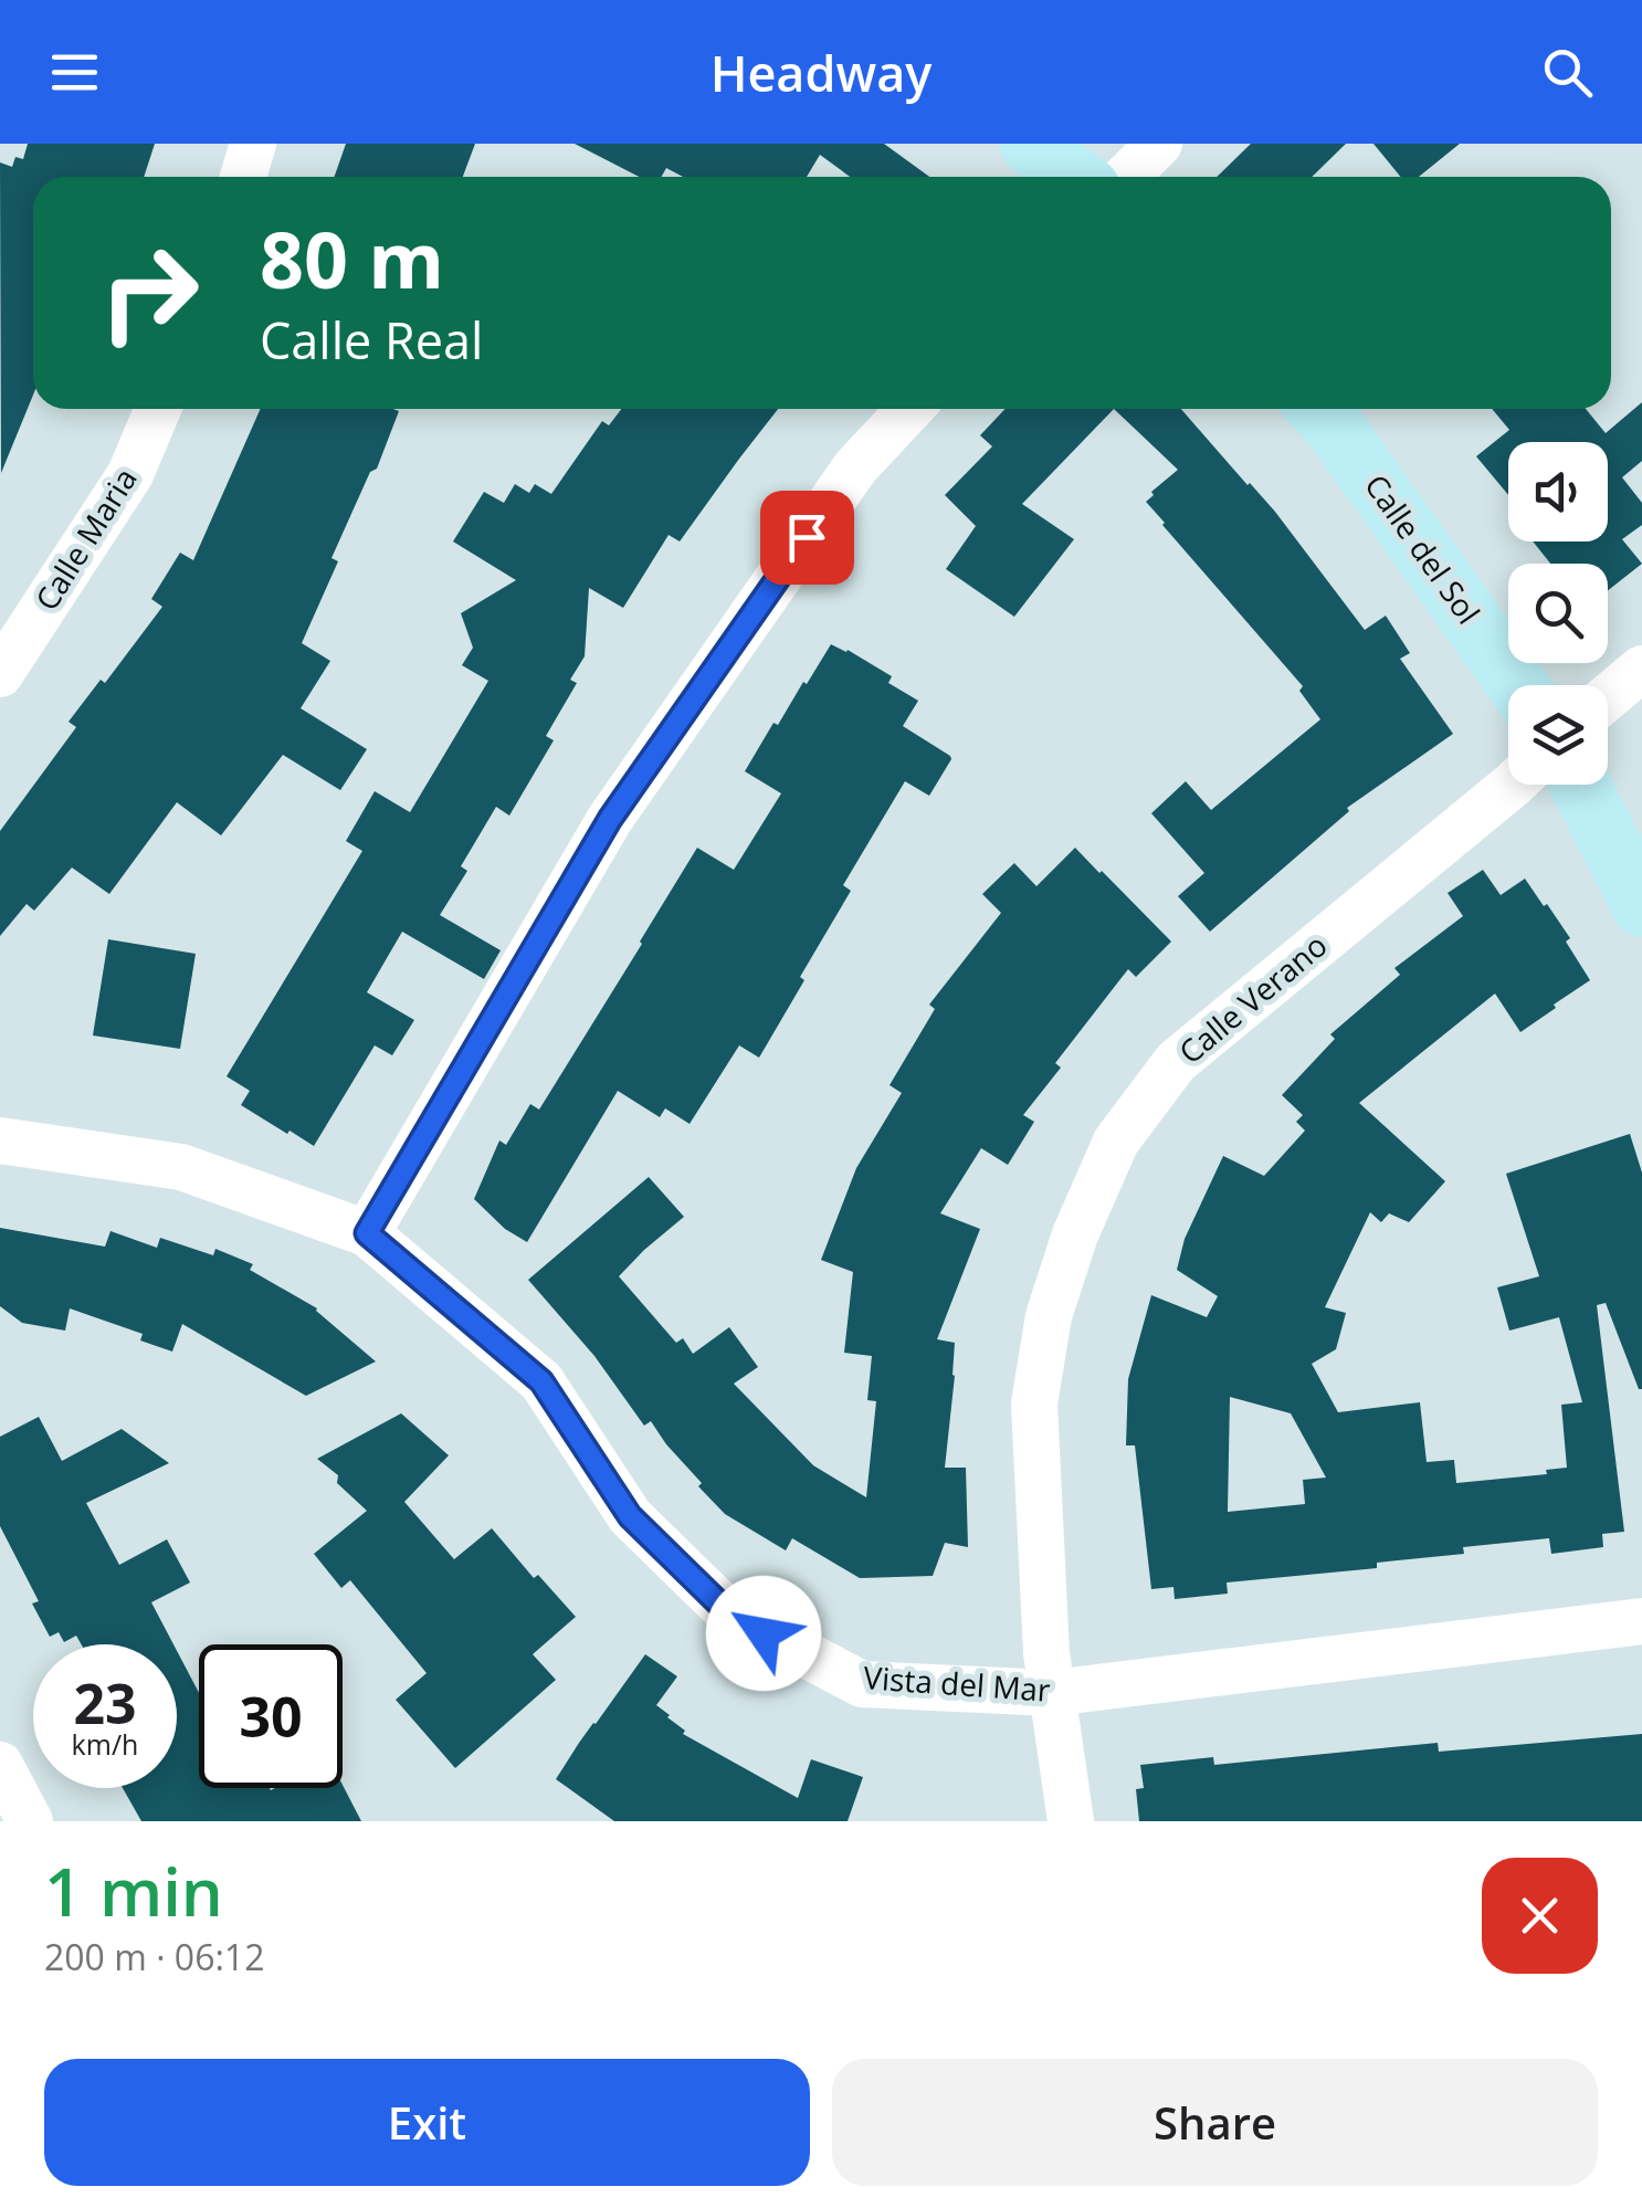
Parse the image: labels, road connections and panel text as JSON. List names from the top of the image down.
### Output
{
  "streets": {
    "street": [
      "Calle Maria",
      "Calle del Sol",
      "Calle Verano",
      "Vista del Mar"
    ]
  },
  "crossings": [
    ["Calle Verano", "Vista del Mar"]
  ],
  "page": {
    "header": "Headway",
    "turn": ["80 m", "Calle Real"],
    "speed": "23 km/h",
    "limit": "30",
    "heading": ["1 min", "200 m · 06:12"],
    "buttons": ["Exit", "Share"]
  }
}
